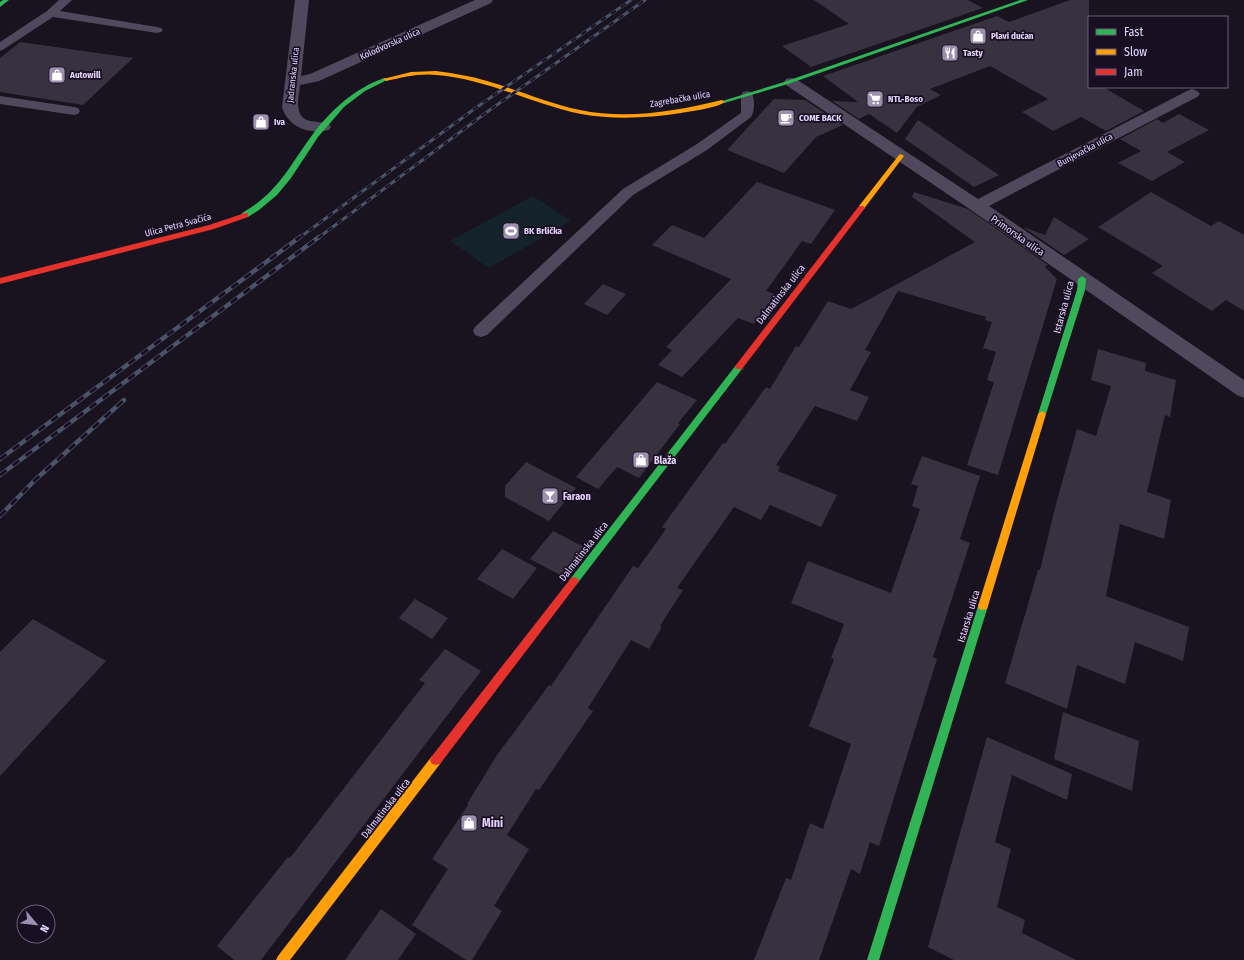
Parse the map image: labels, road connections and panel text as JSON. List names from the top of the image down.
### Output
{
  "streets": {
    "street": [
      "Kolodvorska ulica",
      "Jadranska ulica",
      "Zagrebačka ulica",
      "Bunjevačka ulica",
      "Ulica Petra Svačića",
      "Primorska ulica",
      "Dalmatinska ulica",
      "Istarska ulica"
    ]
  },
  "crossings": [
    ["Kolodvorska ulica", "Jadranska ulica"],
    ["Jadranska ulica", "Zagrebačka ulica"],
    ["Jadranska ulica", "Ulica Petra Svačića"],
    ["Zagrebačka ulica", "Ulica Petra Svačića"],
    ["Zagrebačka ulica", "Primorska ulica"],
    ["Bunjevačka ulica", "Primorska ulica"],
    ["Primorska ulica", "Dalmatinska ulica"],
    ["Primorska ulica", "Istarska ulica"]
  ],
  "places": {
    "shop": [
      "Plavi dućan",
      "Autowill",
      "Iva",
      "Blaža",
      "Mini"
    ],
    "restaurant": ["Tasty"],
    "supermarket": ["NTL-Boso"],
    "cafe": ["COME BACK"],
    "sports": ["BK Brlička"],
    "bar": ["Faraon"]
  },
  "legend": ["Fast", "Slow", "Jam"],
  "north": "bottom right"
}
